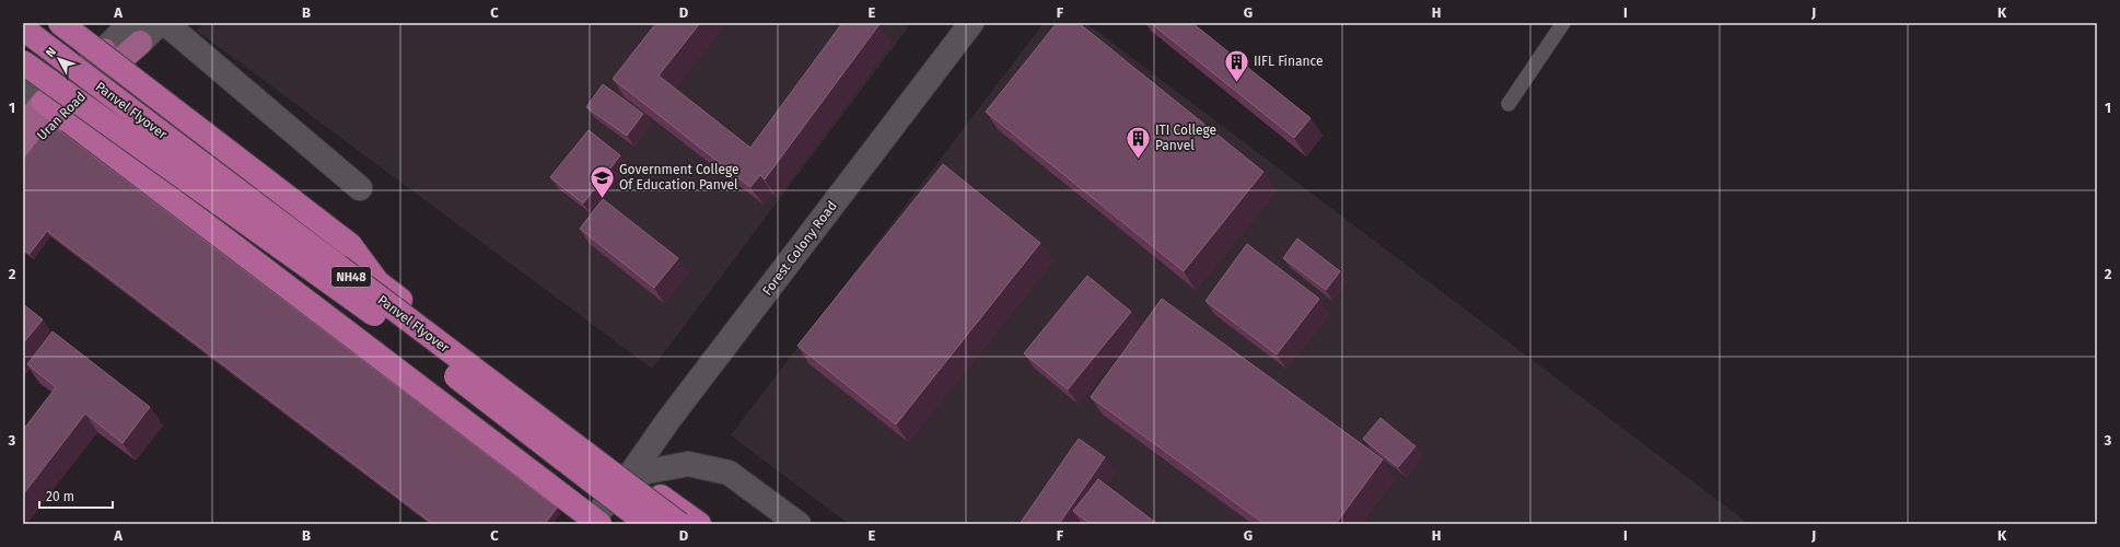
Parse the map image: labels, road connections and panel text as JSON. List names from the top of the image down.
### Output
{
  "streets": {
    "highway": ["Panvel Flyover", "NH48"],
    "main road": ["Uran Road"],
    "street": ["Forest Colony Road"]
  },
  "places": {
    "building": ["IIFL Finance", "ITI College Panvel"],
    "school or university": ["Government College Of Education Panvel"]
  },
  "scale_bar": "20 m",
  "north": "top left",
  "grid": {
    "columns": [
      "A",
      "B",
      "C",
      "D",
      "E",
      "F",
      "G",
      "H",
      "I",
      "J",
      "K"
    ],
    "rows": ["1", "2", "3"]
  }
}
